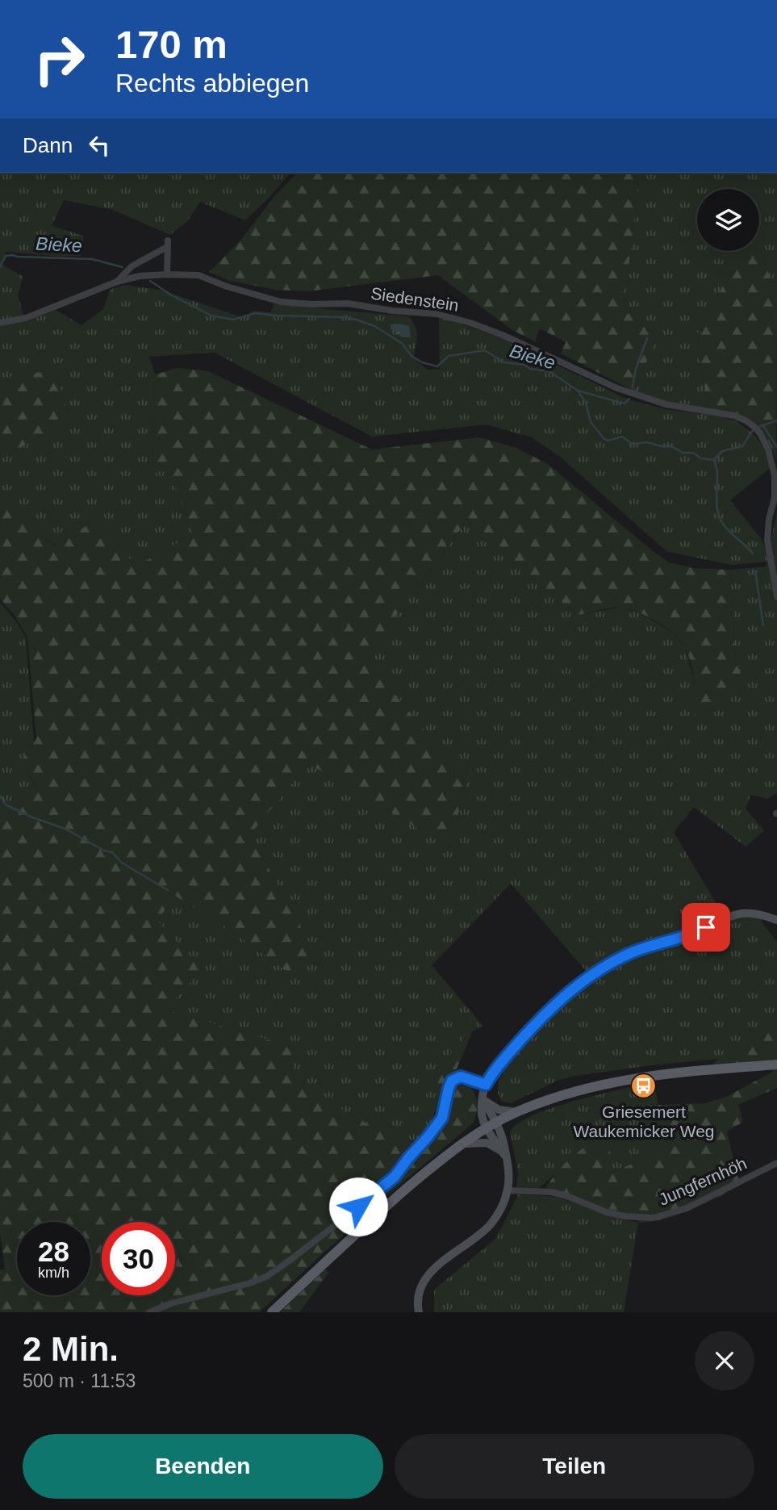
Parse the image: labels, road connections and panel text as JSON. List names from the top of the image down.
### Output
{
  "streets": {
    "street": ["Siedenstein", "Jungfernhöh"]
  },
  "water": ["Bieke"],
  "places": {
    "bus stop": ["Griesemert Waukemicker Weg"]
  },
  "page": {
    "turn": ["170 m", "Rechts abbiegen"],
    "then": "Dann",
    "speed": "28 km/h",
    "limit": "30",
    "heading": ["2 Min.", "500 m · 11:53"],
    "buttons": ["Beenden", "Teilen"]
  }
}
